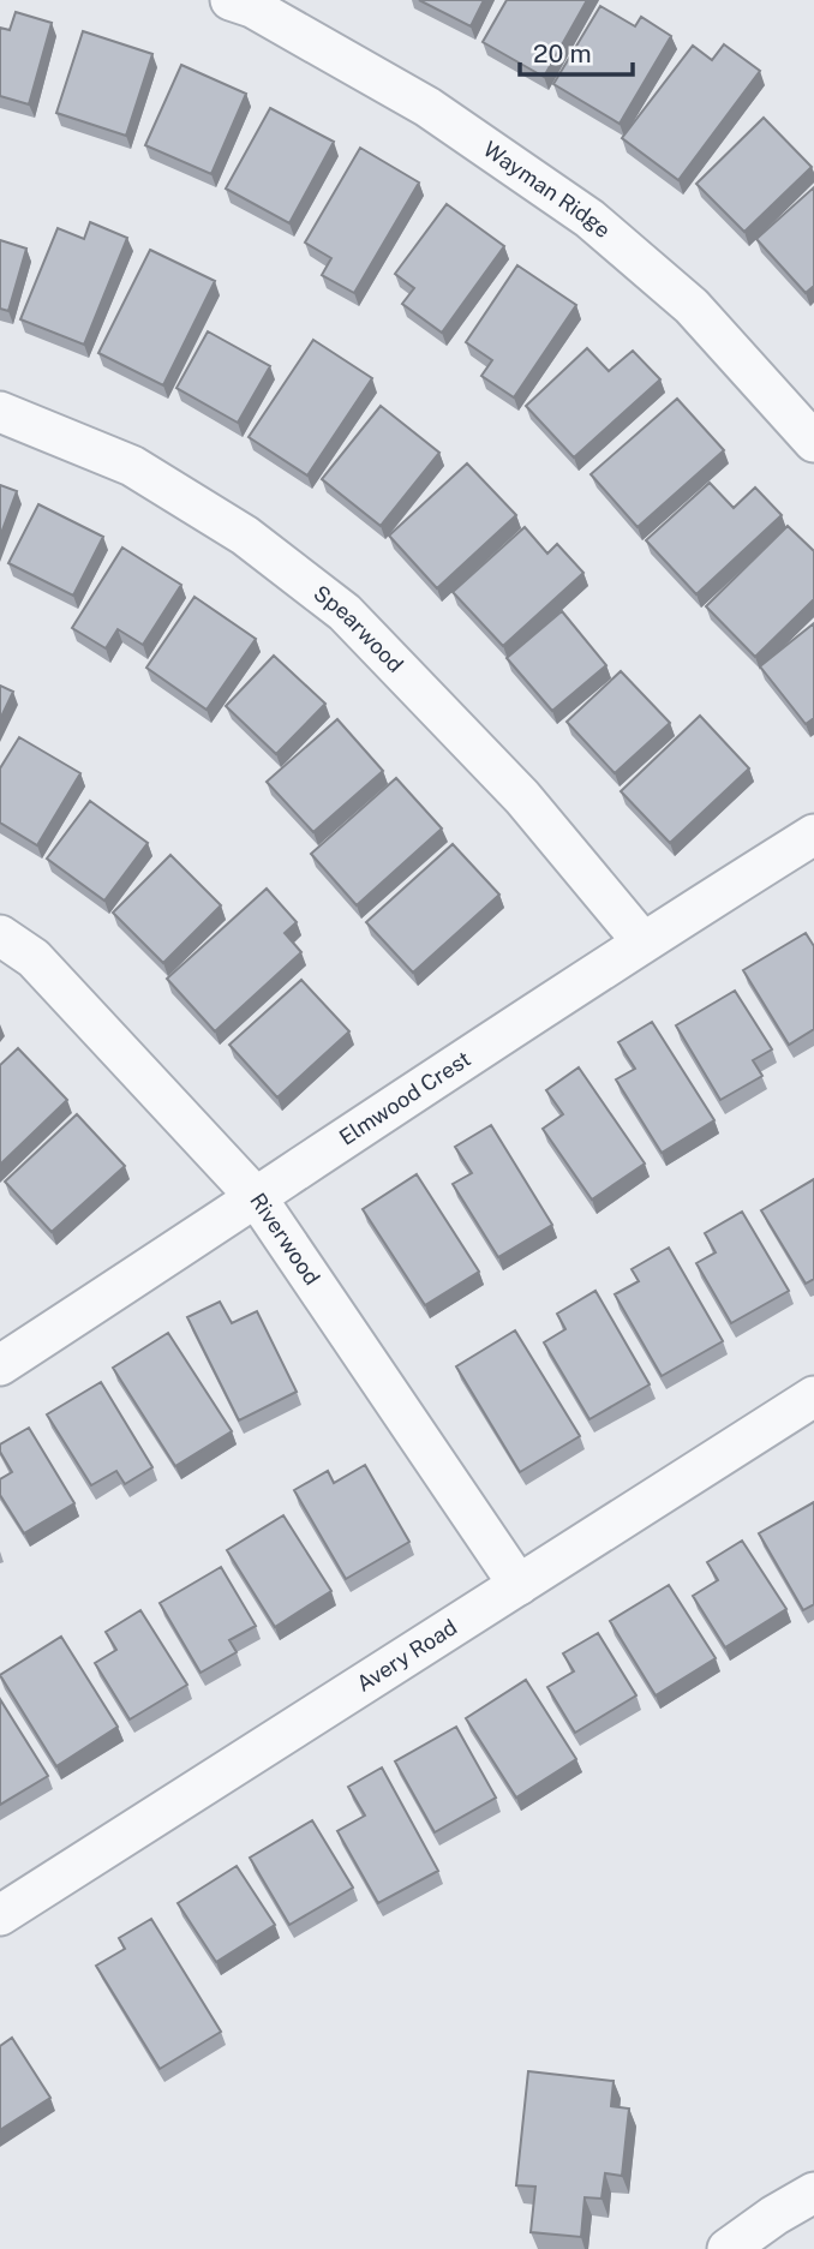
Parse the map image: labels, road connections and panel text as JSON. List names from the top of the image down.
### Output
{
  "streets": {
    "street": [
      "Wayman Ridge",
      "Spearwood",
      "Elmwood Crest",
      "Riverwood",
      "Avery Road"
    ]
  },
  "crossings": [
    ["Spearwood", "Elmwood Crest"],
    ["Elmwood Crest", "Riverwood"],
    ["Riverwood", "Avery Road"]
  ],
  "scale_bar": "20 m"
}
